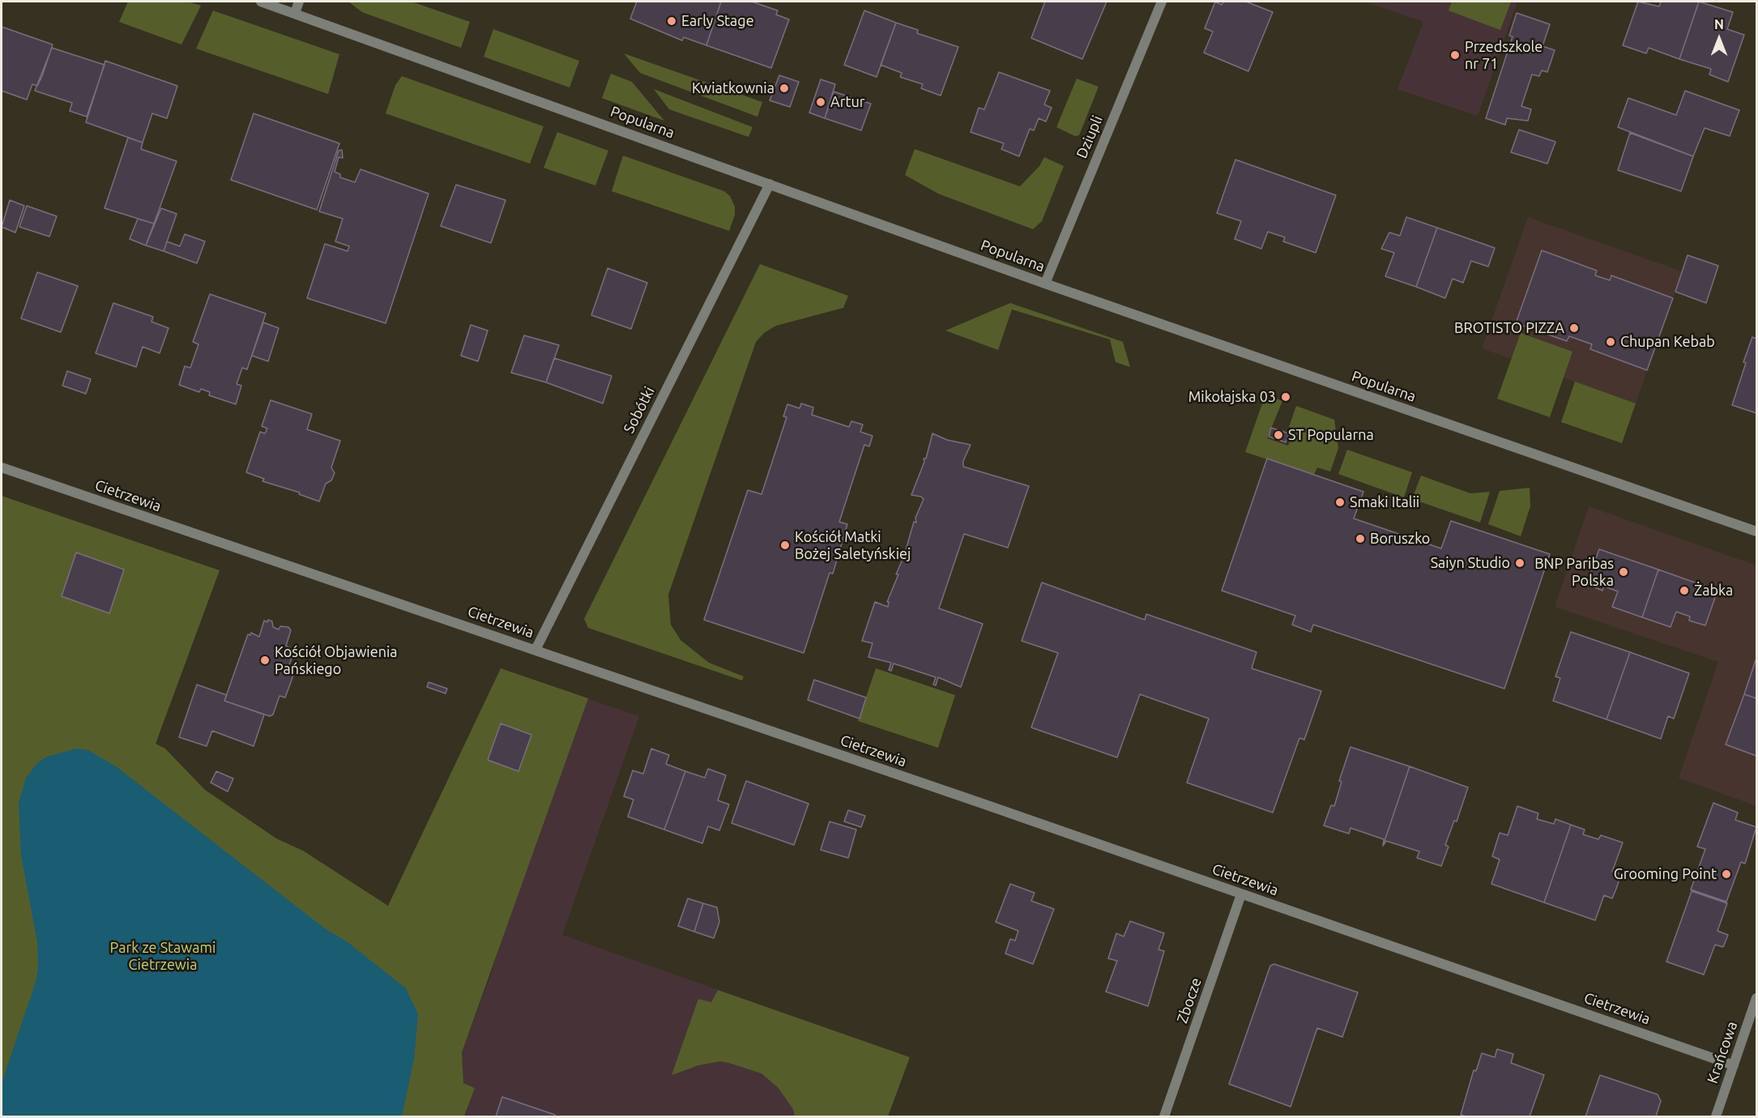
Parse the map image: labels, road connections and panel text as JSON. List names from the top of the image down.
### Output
{
  "streets": {
    "street": [
      "Popularna",
      "Dziupli",
      "Sobótki",
      "Cietrzewia",
      "Zbocze",
      "Krańcowa"
    ]
  },
  "crossings": [
    ["Popularna", "Dziupli"],
    ["Popularna", "Sobótki"],
    ["Sobótki", "Cietrzewia"],
    ["Cietrzewia", "Zbocze"],
    ["Cietrzewia", "Krańcowa"]
  ],
  "parks": ["Park ze Stawami Cietrzewia"],
  "places": [
    "Early Stage",
    "Przedszkole nr 71",
    "Kwiatkownia",
    "Artur",
    "BROTISTO PIZZA",
    "Chupan Kebab",
    "Mikołajska 03",
    "ST Popularna",
    "Smaki Italii",
    "Boruszko",
    "Kościół Matki Bożej Saletyńskiej",
    "Saiyn Studio",
    "BNP Paribas Polska",
    "Żabka",
    "Kościół Objawienia Pańskiego",
    "Grooming Point"
  ],
  "north": "top"
}
